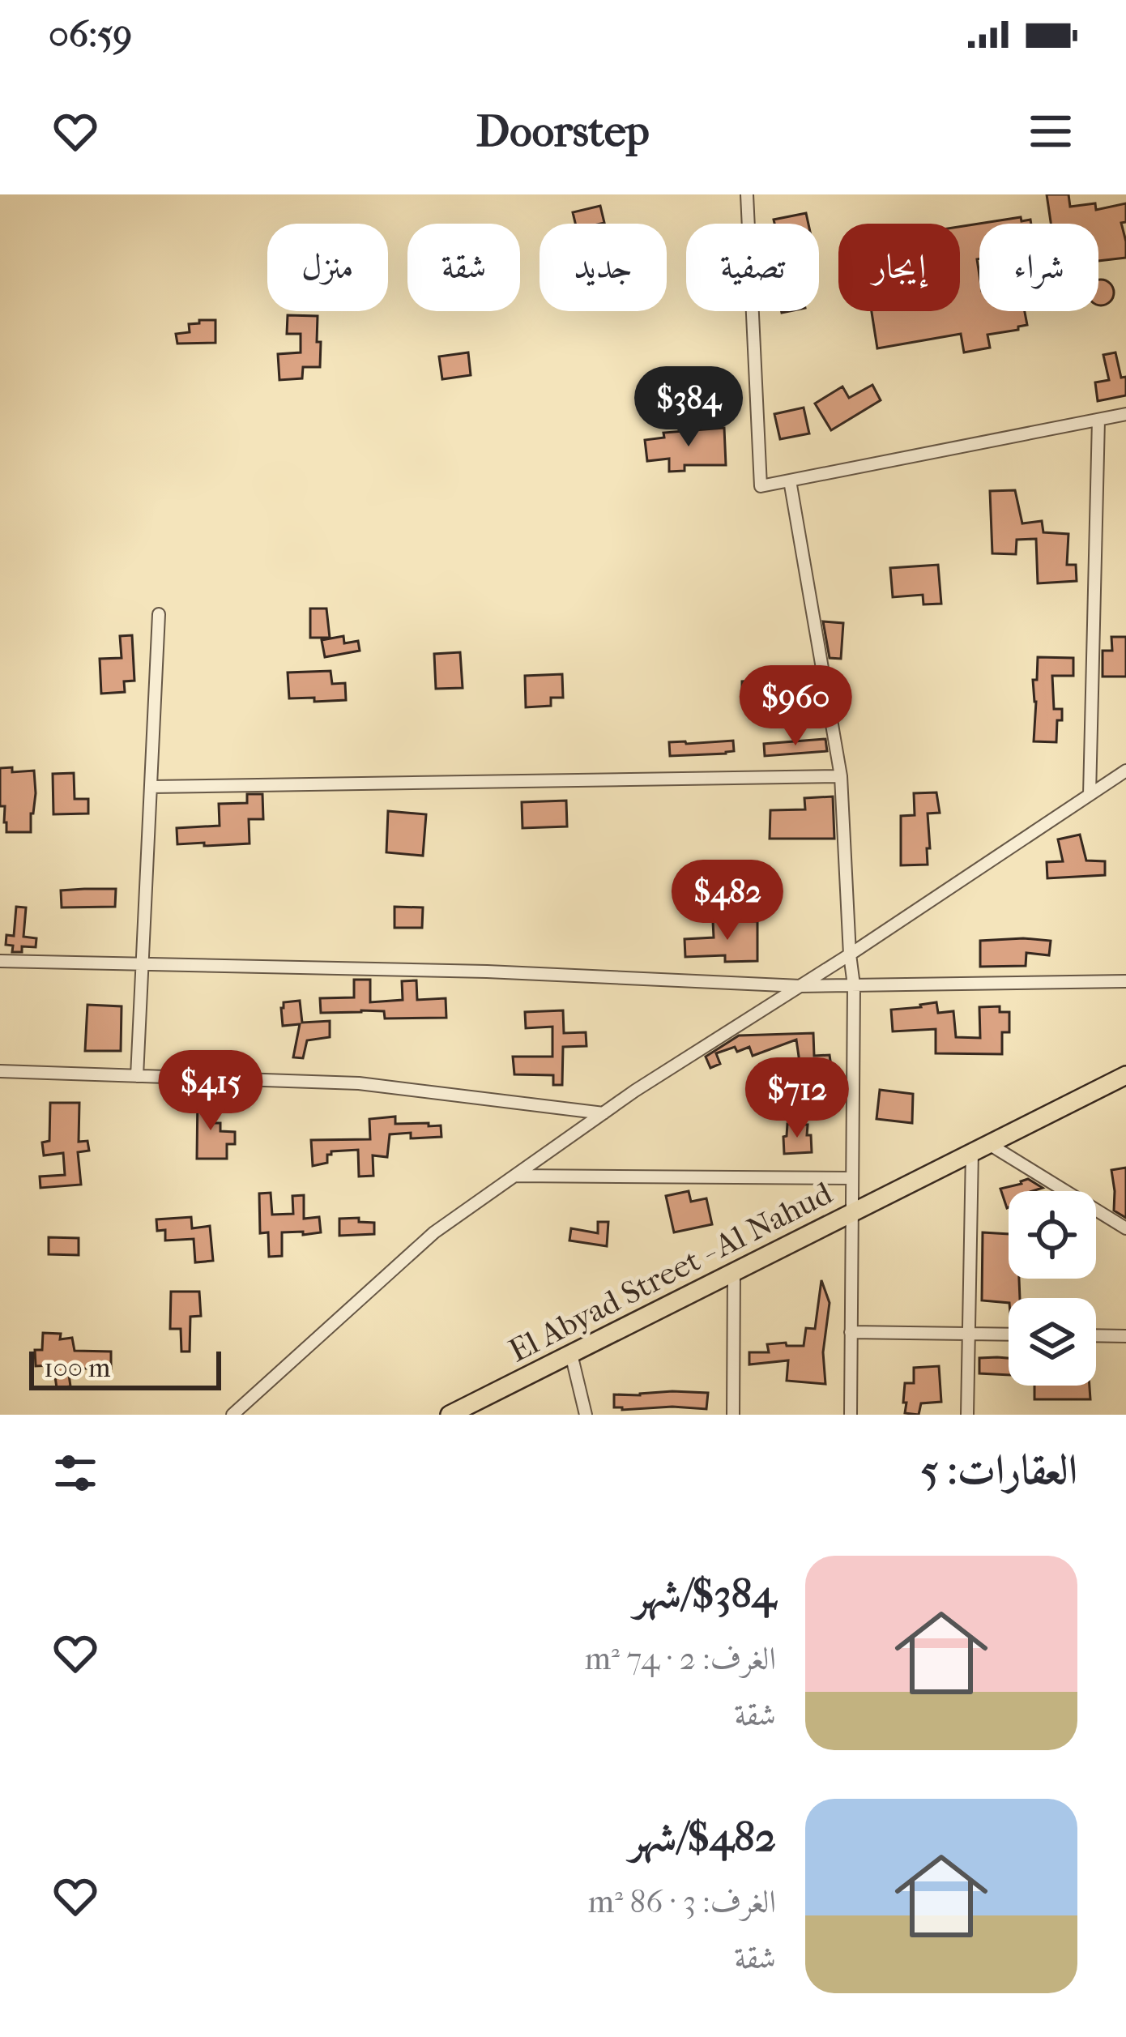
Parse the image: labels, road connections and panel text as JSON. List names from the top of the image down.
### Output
{
  "streets": {
    "highway": ["El Abyad Street - Al Nahud"]
  },
  "scale_bar": "100 m",
  "page": {
    "status": "06:59",
    "header": "Doorstep",
    "chip": [
      "شراء",
      "إيجار",
      "تصفية",
      "جديد",
      "شقة",
      "منزل"
    ],
    "price": [
      "$384",
      "$960",
      "$482",
      "$415",
      "$712"
    ],
    "scale": "100 m",
    "heading": "العقارات: 5",
    "list": [
      {
        "name": "$384/شهر",
        "note": "الغرف: 2 · 74 m² · شقة"
      },
      {
        "name": "$482/شهر",
        "note": "الغرف: 3 · 86 m² · شقة"
      }
    ]
  }
}
